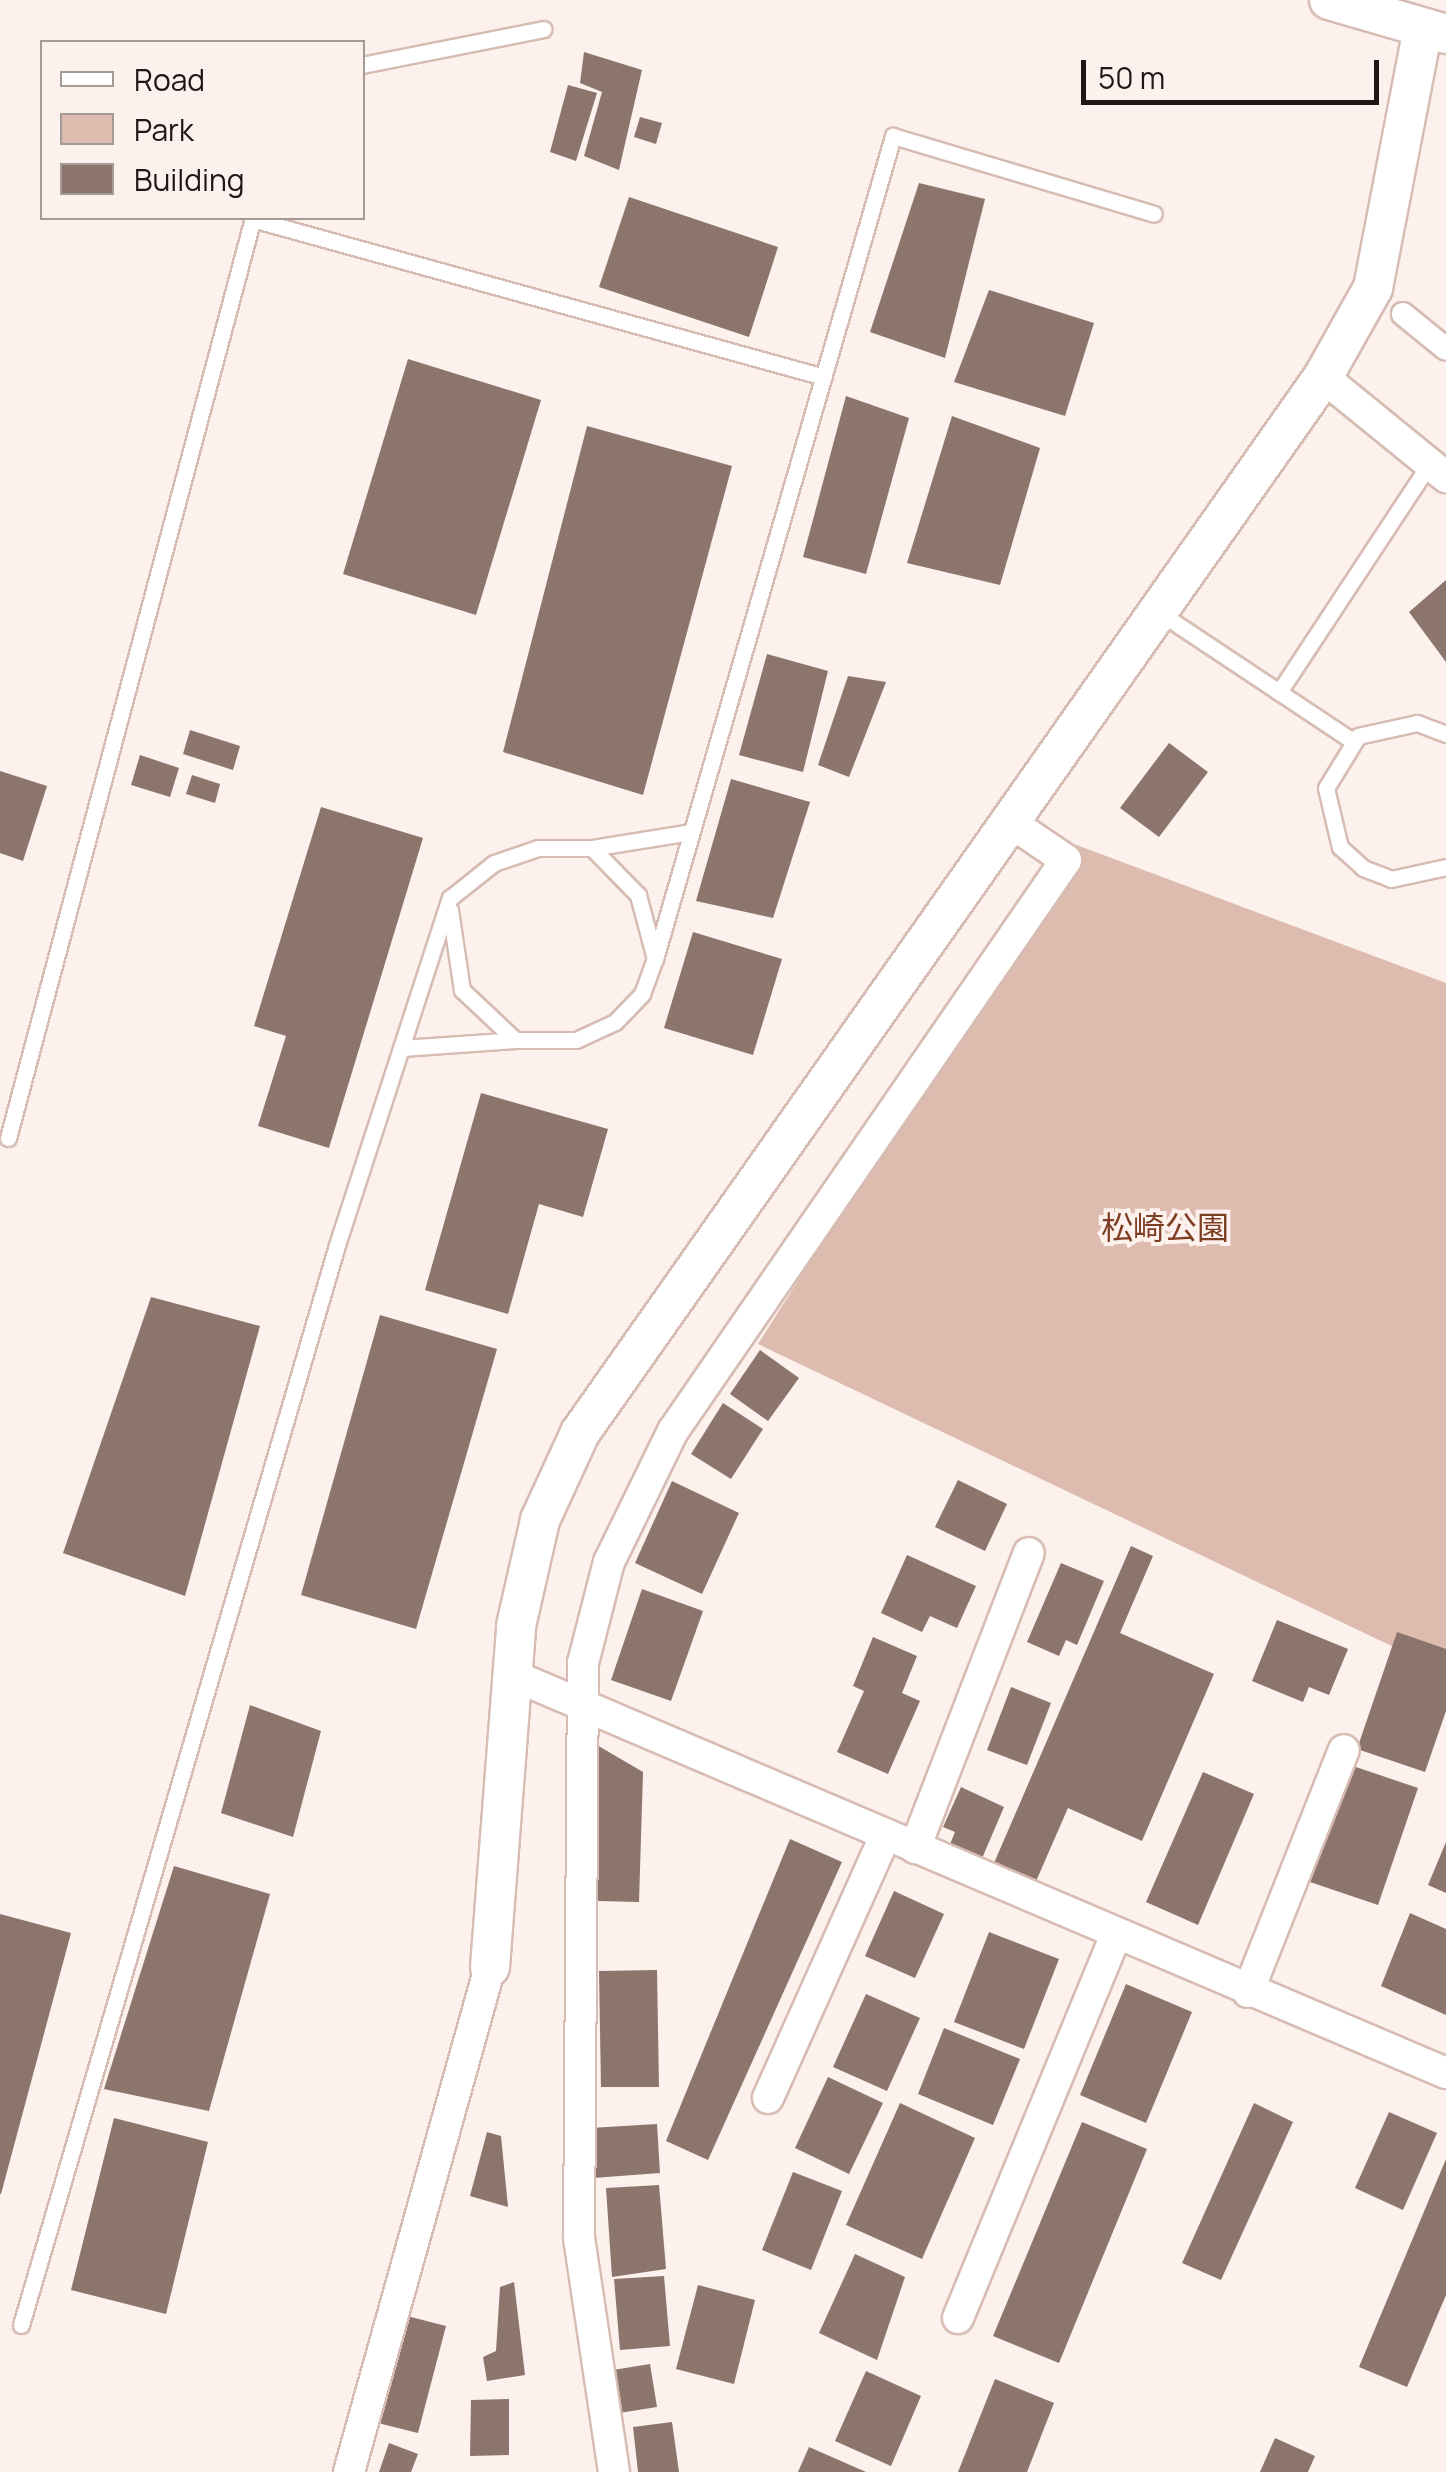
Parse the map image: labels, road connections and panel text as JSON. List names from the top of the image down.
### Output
{
  "parks": ["松崎公園"],
  "legend": ["Road", "Park", "Building"],
  "scale_bar": "50 m"
}
